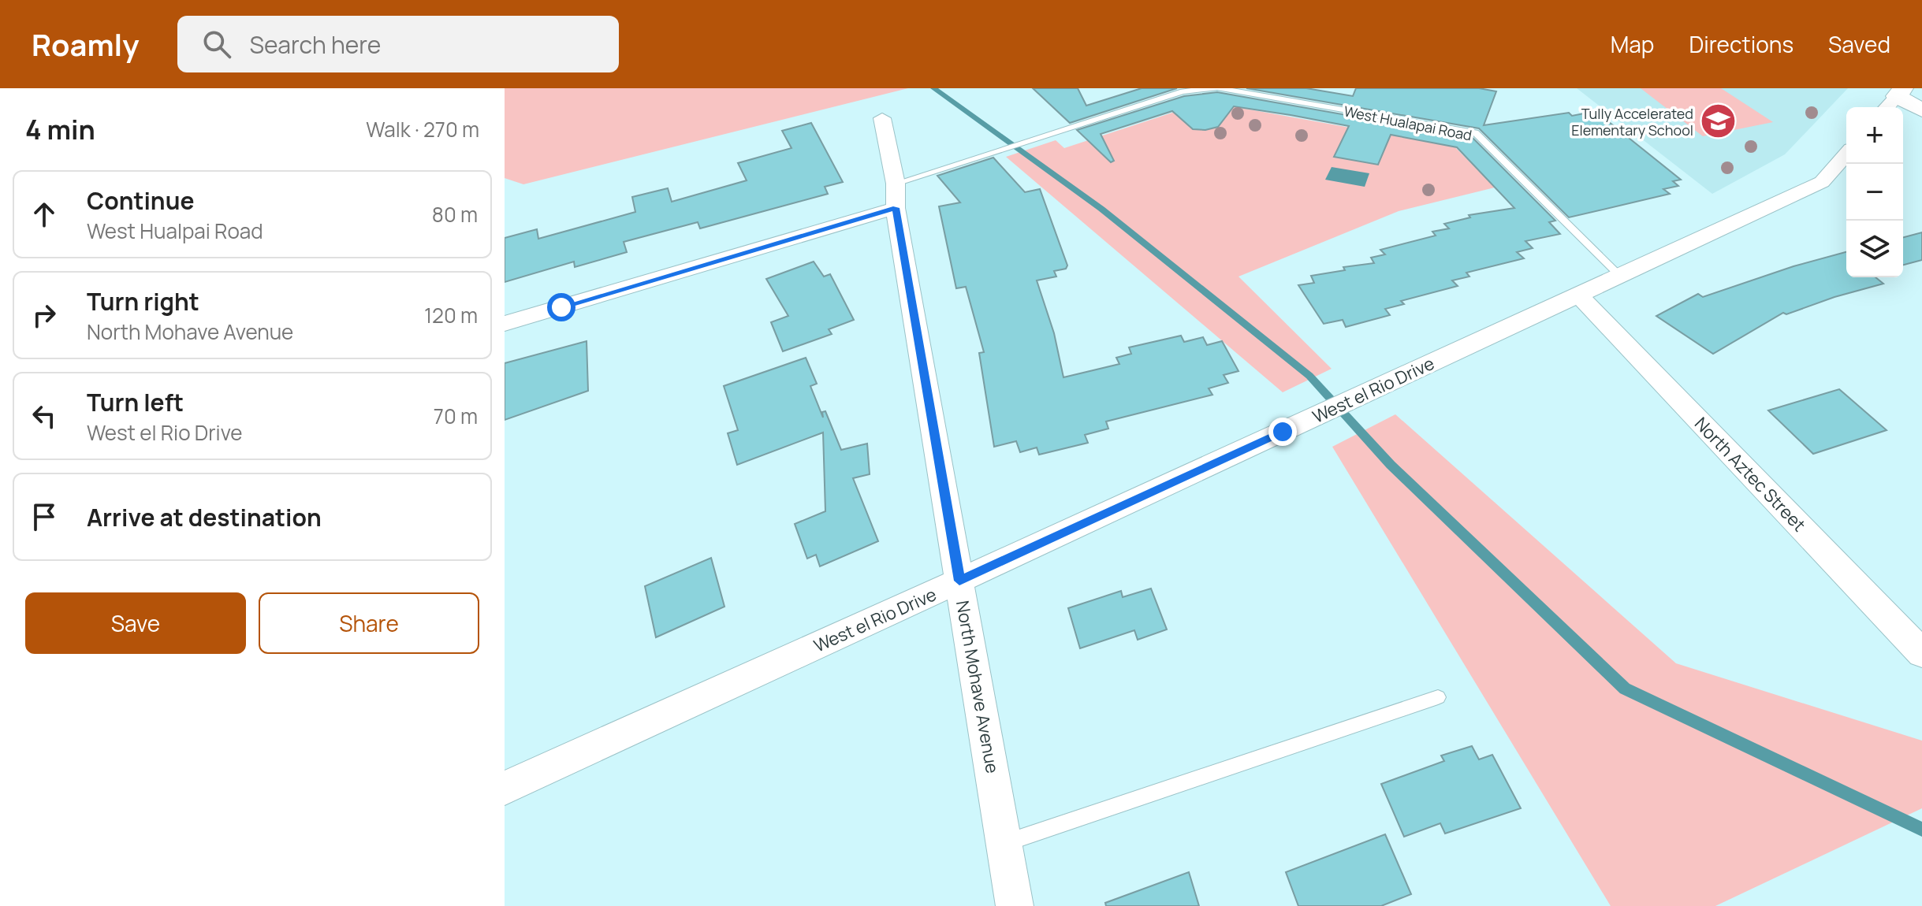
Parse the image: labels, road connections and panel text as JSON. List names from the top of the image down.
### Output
{
  "streets": {
    "street": ["West el Rio Drive", "North Aztec Street", "North Mohave Avenue"],
    "lane": ["West Hualapai Road"]
  },
  "crossings": [
    ["West Hualapai Road", "West el Rio Drive"],
    ["West Hualapai Road", "North Mohave Avenue"],
    ["West el Rio Drive", "North Aztec Street"],
    ["West el Rio Drive", "North Mohave Avenue"]
  ],
  "places": {
    "school or university": ["Tully Accelerated Elementary School"]
  },
  "page": {
    "header": "Roamly",
    "search": "Search here",
    "nav": ["Map", "Directions", "Saved"],
    "heading": ["4 min", "Walk · 270 m"],
    "map_buttons": ["+", "−"],
    "list": [
      ["Continue", "West Hualpai Road", "80 m"],
      ["Turn right", "North Mohave Avenue", "120 m"],
      ["Turn left", "West el Rio Drive", "70 m"],
      "Arrive at destination"
    ],
    "buttons": ["Save", "Share"]
  }
}
